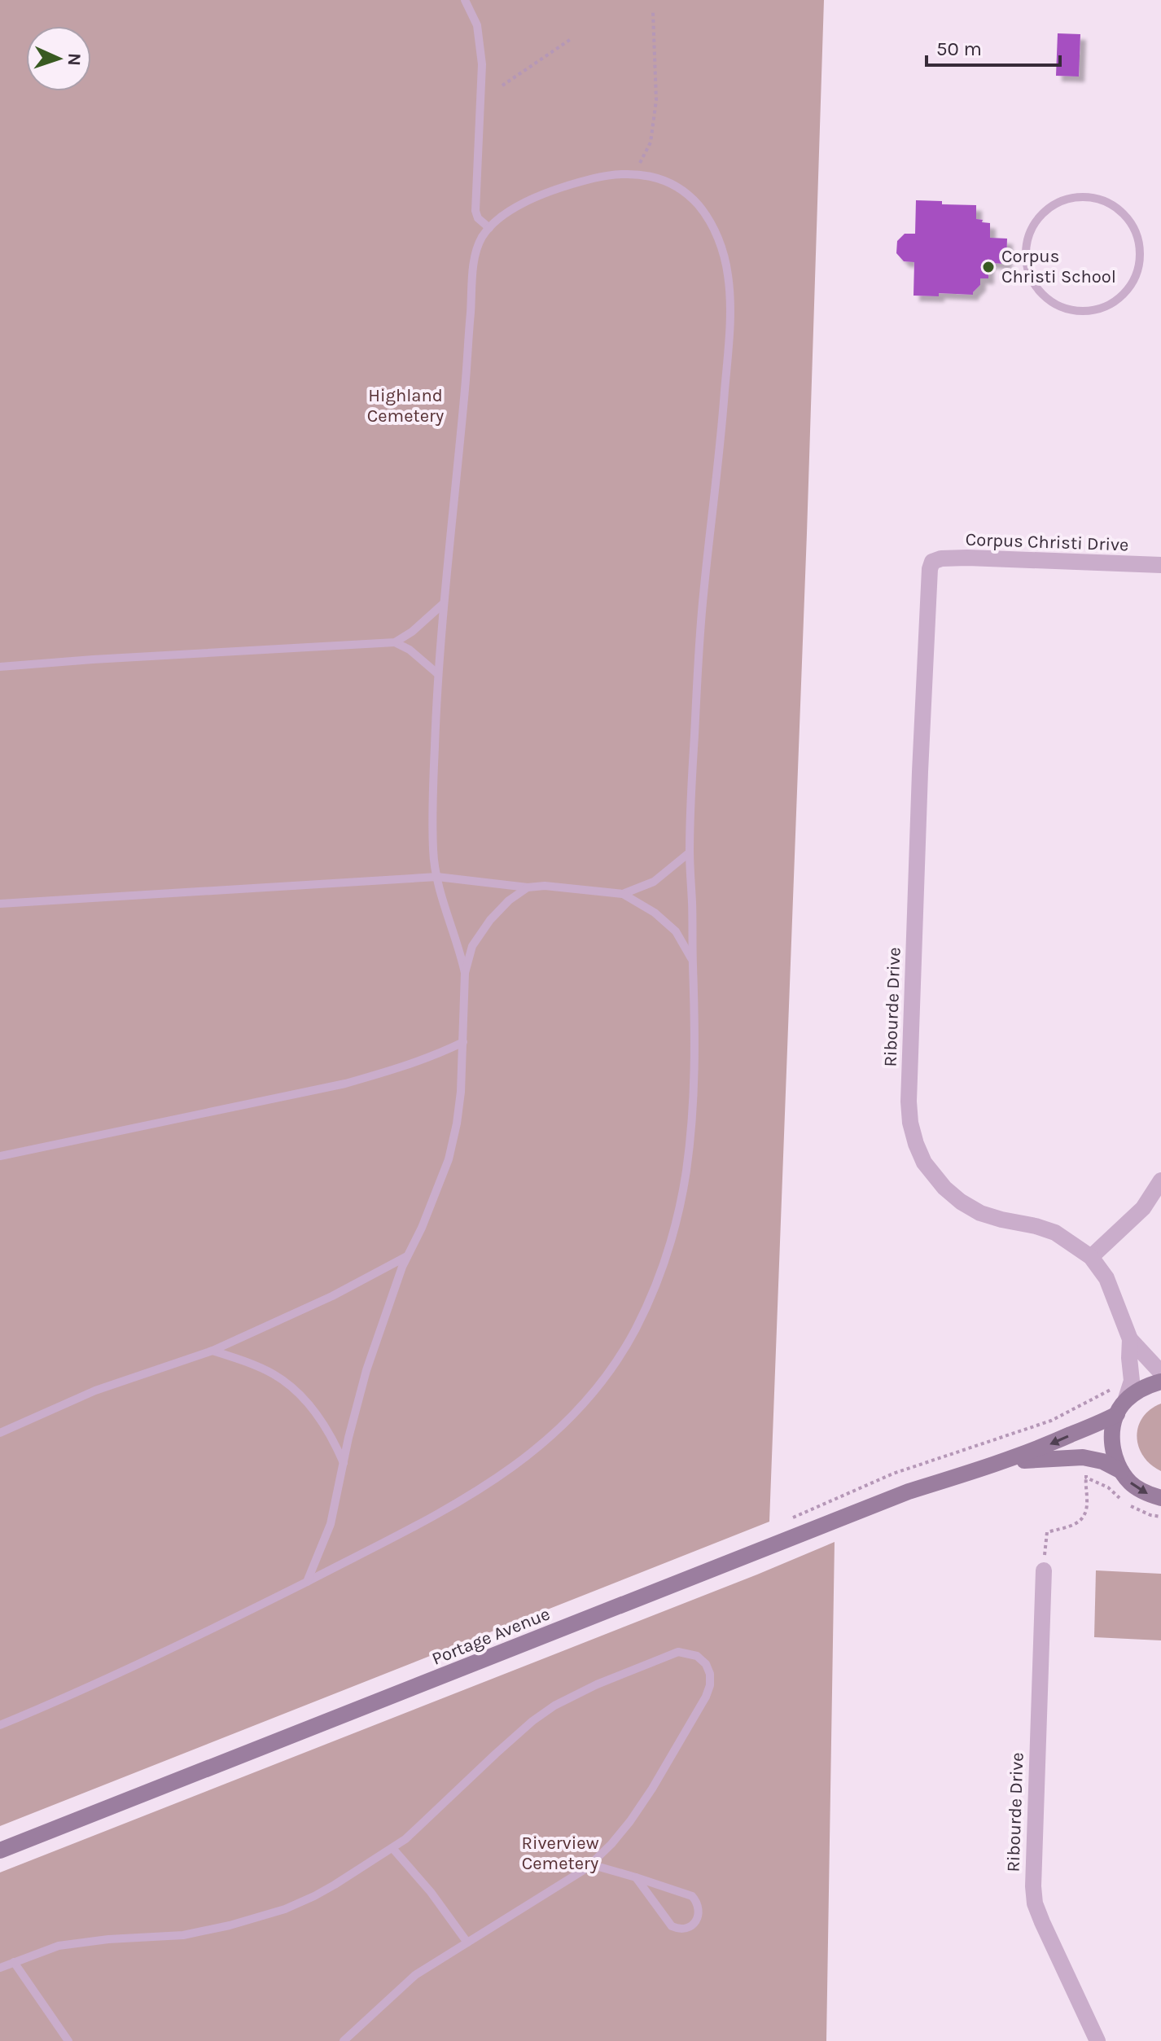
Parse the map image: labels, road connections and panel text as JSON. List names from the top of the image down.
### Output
{
  "streets": {
    "main road": ["Portage Avenue"],
    "street": ["Corpus Christi Drive", "Ribourde Drive"]
  },
  "crossings": [
    ["Corpus Christi Drive", "Ribourde Drive"],
    ["Ribourde Drive", "Portage Avenue"]
  ],
  "parks": ["Highland Cemetery", "Riverview Cemetery"],
  "places": ["Corpus Christi School"],
  "scale_bar": "50 m",
  "north": "right"
}
